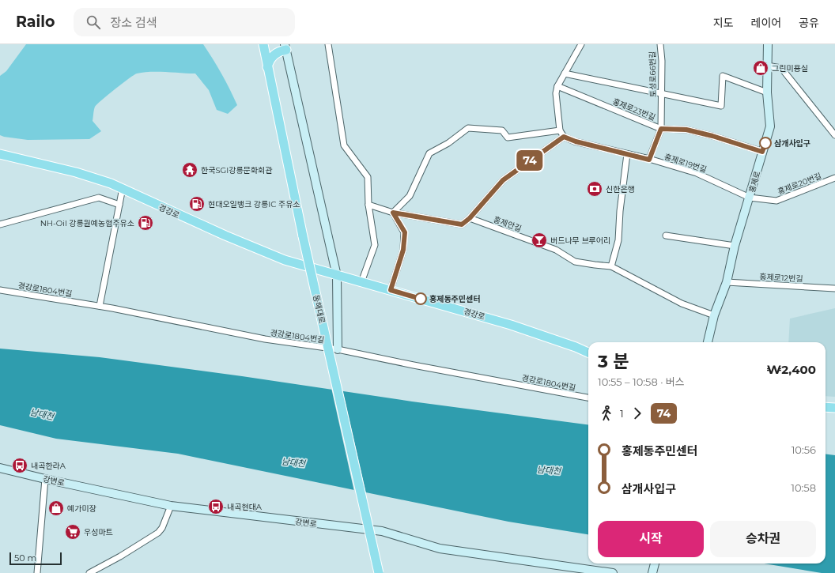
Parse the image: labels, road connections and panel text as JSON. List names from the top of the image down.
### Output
{
  "streets": {
    "main road": ["경강로", "동해대로"],
    "street": [
      "토성로66번길",
      "홍제로23번길",
      "홍제로19번길",
      "홍제로",
      "홍제로20번길",
      "홍제안길",
      "홍제로12번길",
      "경강로1804번길",
      "강변로"
    ]
  },
  "crossings": [
    ["토성로66번길", "홍제로23번길"],
    ["토성로66번길", "홍제로19번길"],
    ["홍제로23번길", "홍제로"],
    ["홍제로19번길", "홍제로"],
    ["홍제로19번길", "홍제로20번길"],
    ["홍제로", "홍제로20번길"],
    ["홍제로", "홍제로12번길"]
  ],
  "water": ["남대천"],
  "places": {
    "shop": ["그린미용실", "예가미장"],
    "other": ["삼개사입구", "홍제동주민센터"],
    "temple": ["한국SGI강릉문화회관"],
    "bank": ["신한은행"],
    "fuel station": ["현대오일뱅크 강릉IC 주유소", "NH-Oil 강릉원예농협주유소"],
    "bar": ["버드나무 브루어리"],
    "bus stop": ["내곡한라A", "내곡현대A"],
    "supermarket": ["우성마트"]
  },
  "lines": ["bus line 74"],
  "scale_bar": "50 m",
  "page": {
    "header": "Railo",
    "search": "장소 검색",
    "nav": ["지도", "레이어", "공유"],
    "on_map": "74",
    "heading": ["3 분", "10:55 – 10:58 · 버스", "₩2,400"],
    "legs": ["1", "74"],
    "list": [
      {
        "name": "홍제동주민센터",
        "value": "10:56"
      },
      {
        "name": "삼개사입구",
        "value": "10:58"
      }
    ],
    "buttons": ["시작", "승차권"],
    "scale": "50 m"
  }
}
